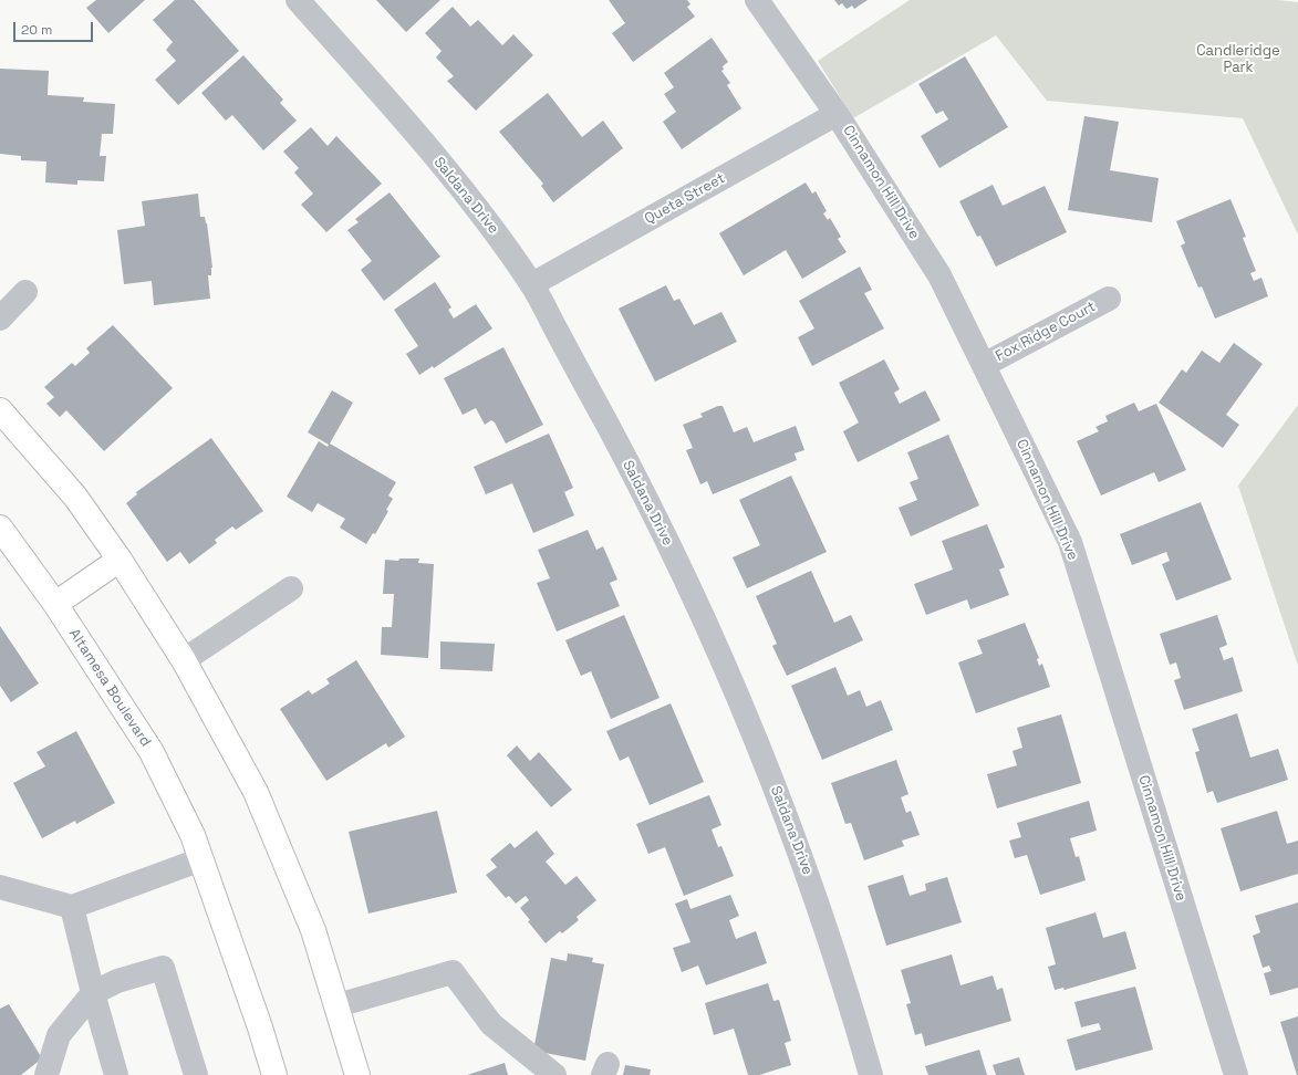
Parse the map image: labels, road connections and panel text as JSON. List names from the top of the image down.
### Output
{
  "streets": {
    "main road": ["Altamesa Boulevard"],
    "street": [
      "Cinnamon Hill Drive",
      "Saldana Drive",
      "Queta Street",
      "Fox Ridge Court"
    ]
  },
  "crossings": [
    ["Cinnamon Hill Drive", "Queta Street"],
    ["Cinnamon Hill Drive", "Fox Ridge Court"],
    ["Saldana Drive", "Queta Street"]
  ],
  "parks": ["Candleridge Park"],
  "scale_bar": "20 m"
}
